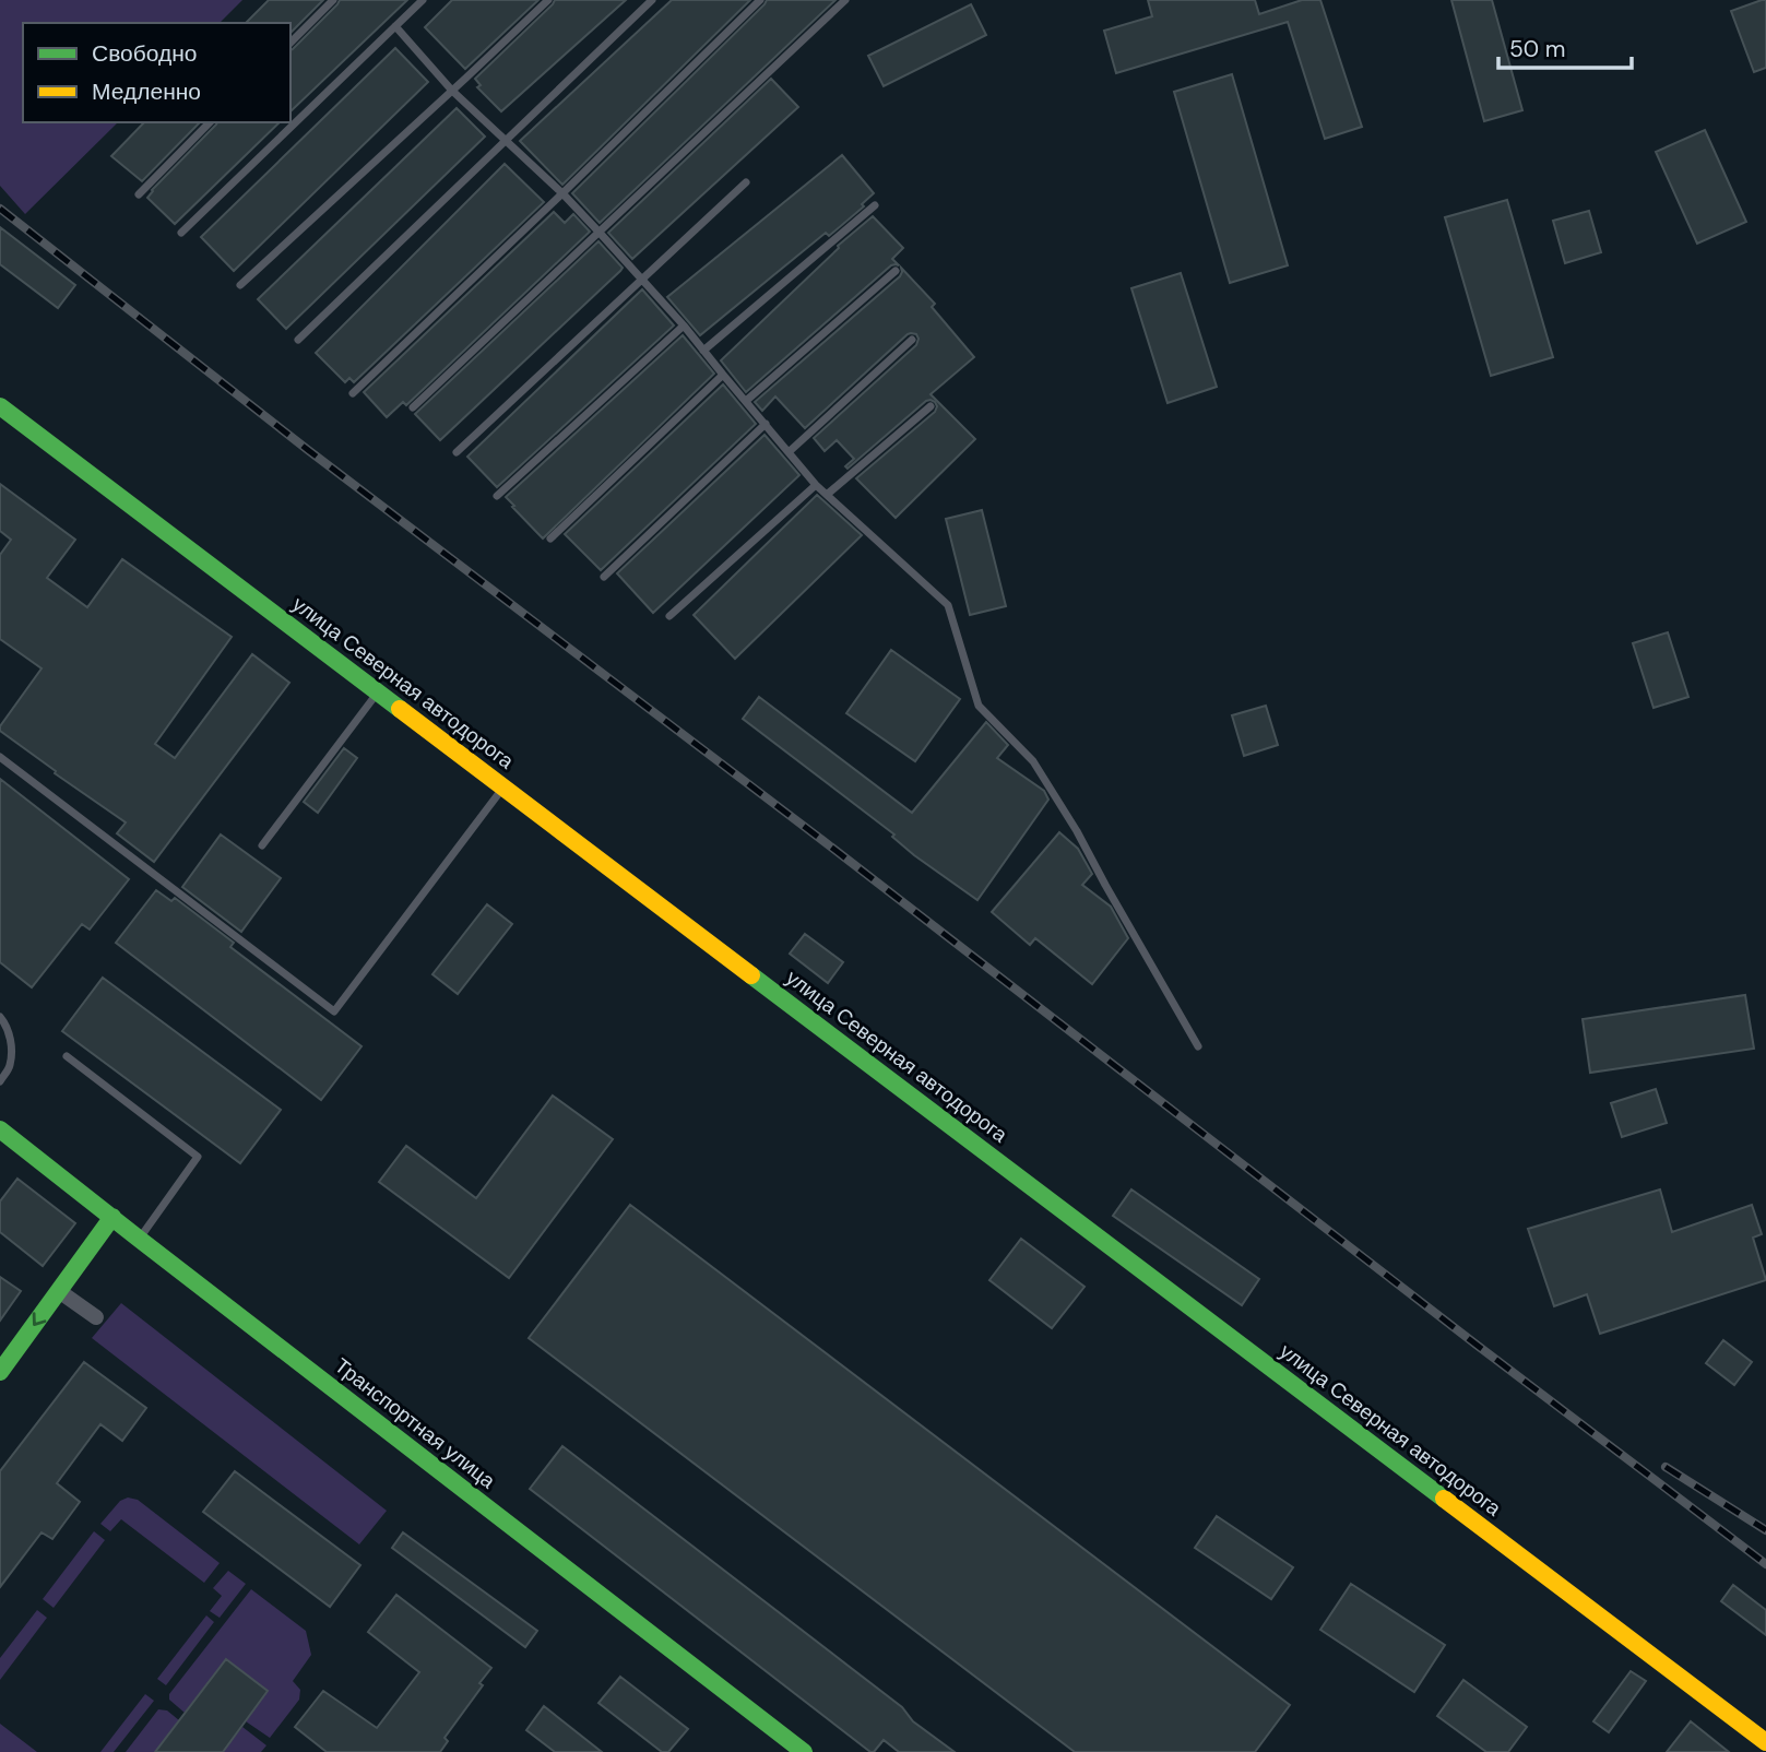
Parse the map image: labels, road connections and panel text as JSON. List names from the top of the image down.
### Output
{
  "streets": {
    "main road": ["улица Северная автодорога", "Транспортная улица"]
  },
  "legend": ["Свободно", "Медленно"],
  "scale_bar": "50 m"
}
